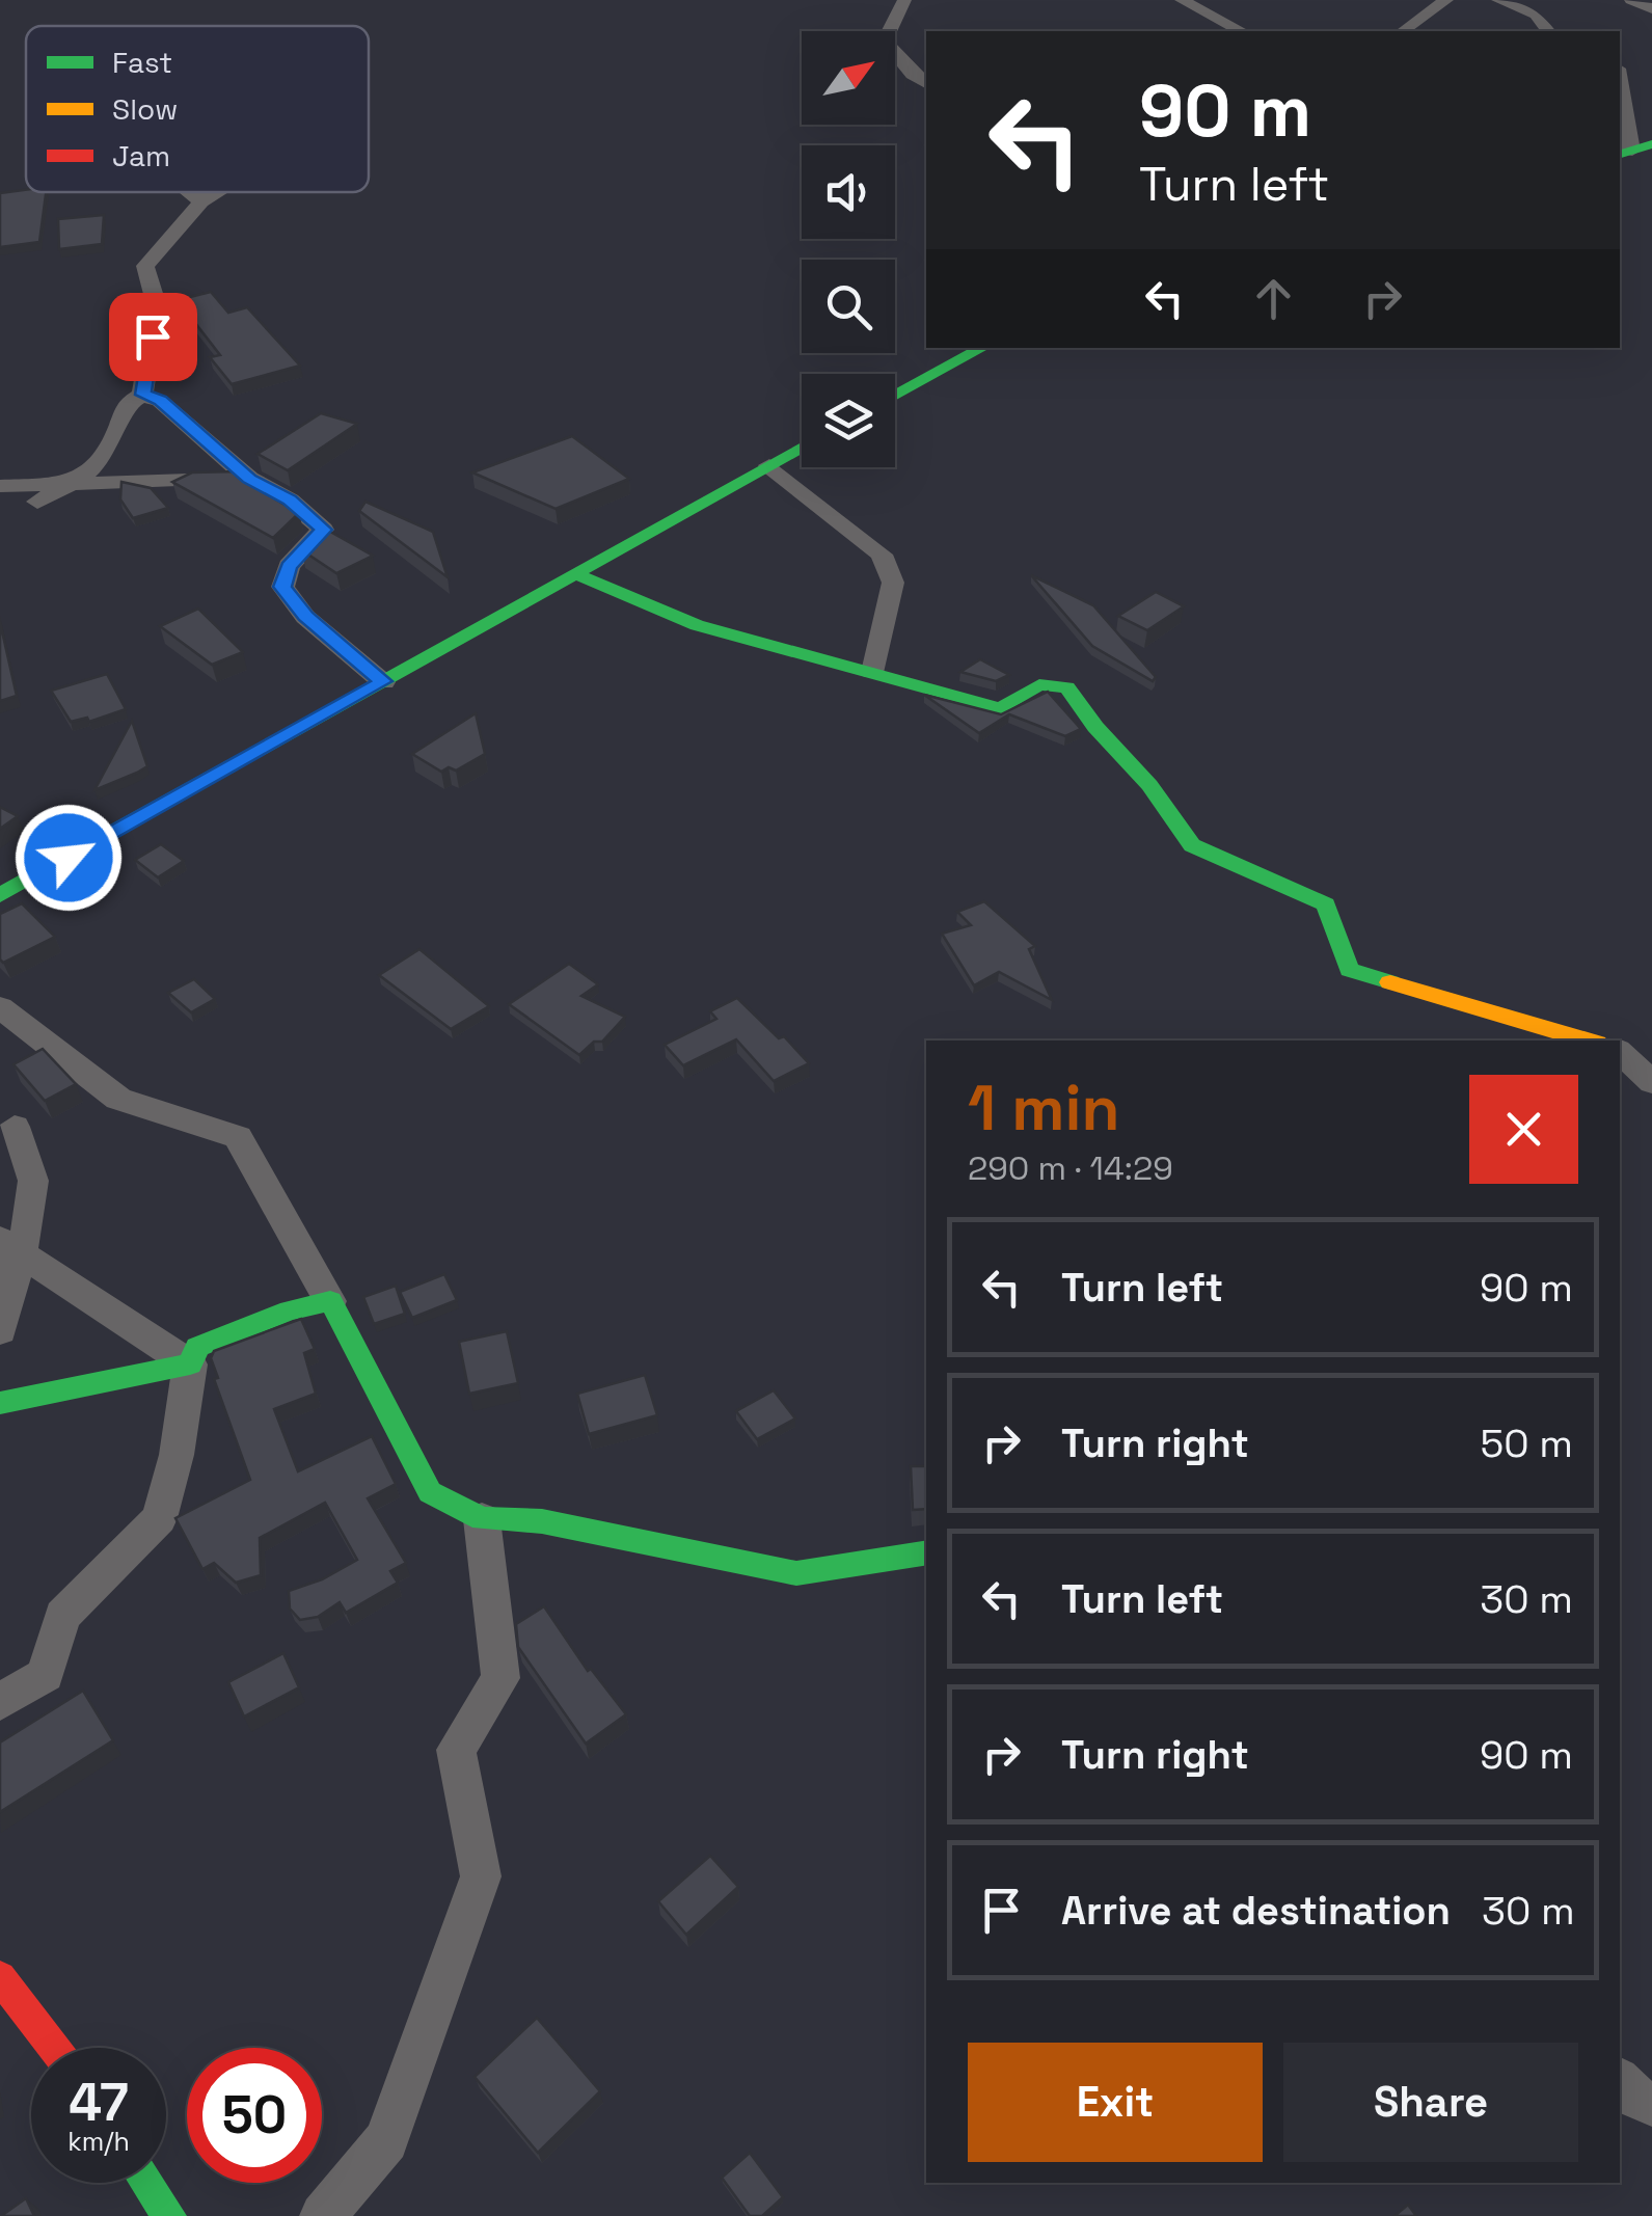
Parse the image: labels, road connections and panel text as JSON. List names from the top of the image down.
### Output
{
  "legend": ["Fast", "Slow", "Jam"],
  "north": "top right",
  "page": {
    "turn": ["90 m", "Turn left"],
    "heading": ["1 min", "290 m · 14:29"],
    "list": [
      {
        "name": "Turn left",
        "value": "90 m"
      },
      {
        "name": "Turn right",
        "value": "50 m"
      },
      {
        "name": "Turn left",
        "value": "30 m"
      },
      {
        "name": "Turn right",
        "value": "90 m"
      },
      {
        "name": "Arrive at destination",
        "value": "30 m"
      }
    ],
    "buttons": ["Exit", "Share"],
    "speed": "47 km/h",
    "limit": "50"
  }
}
